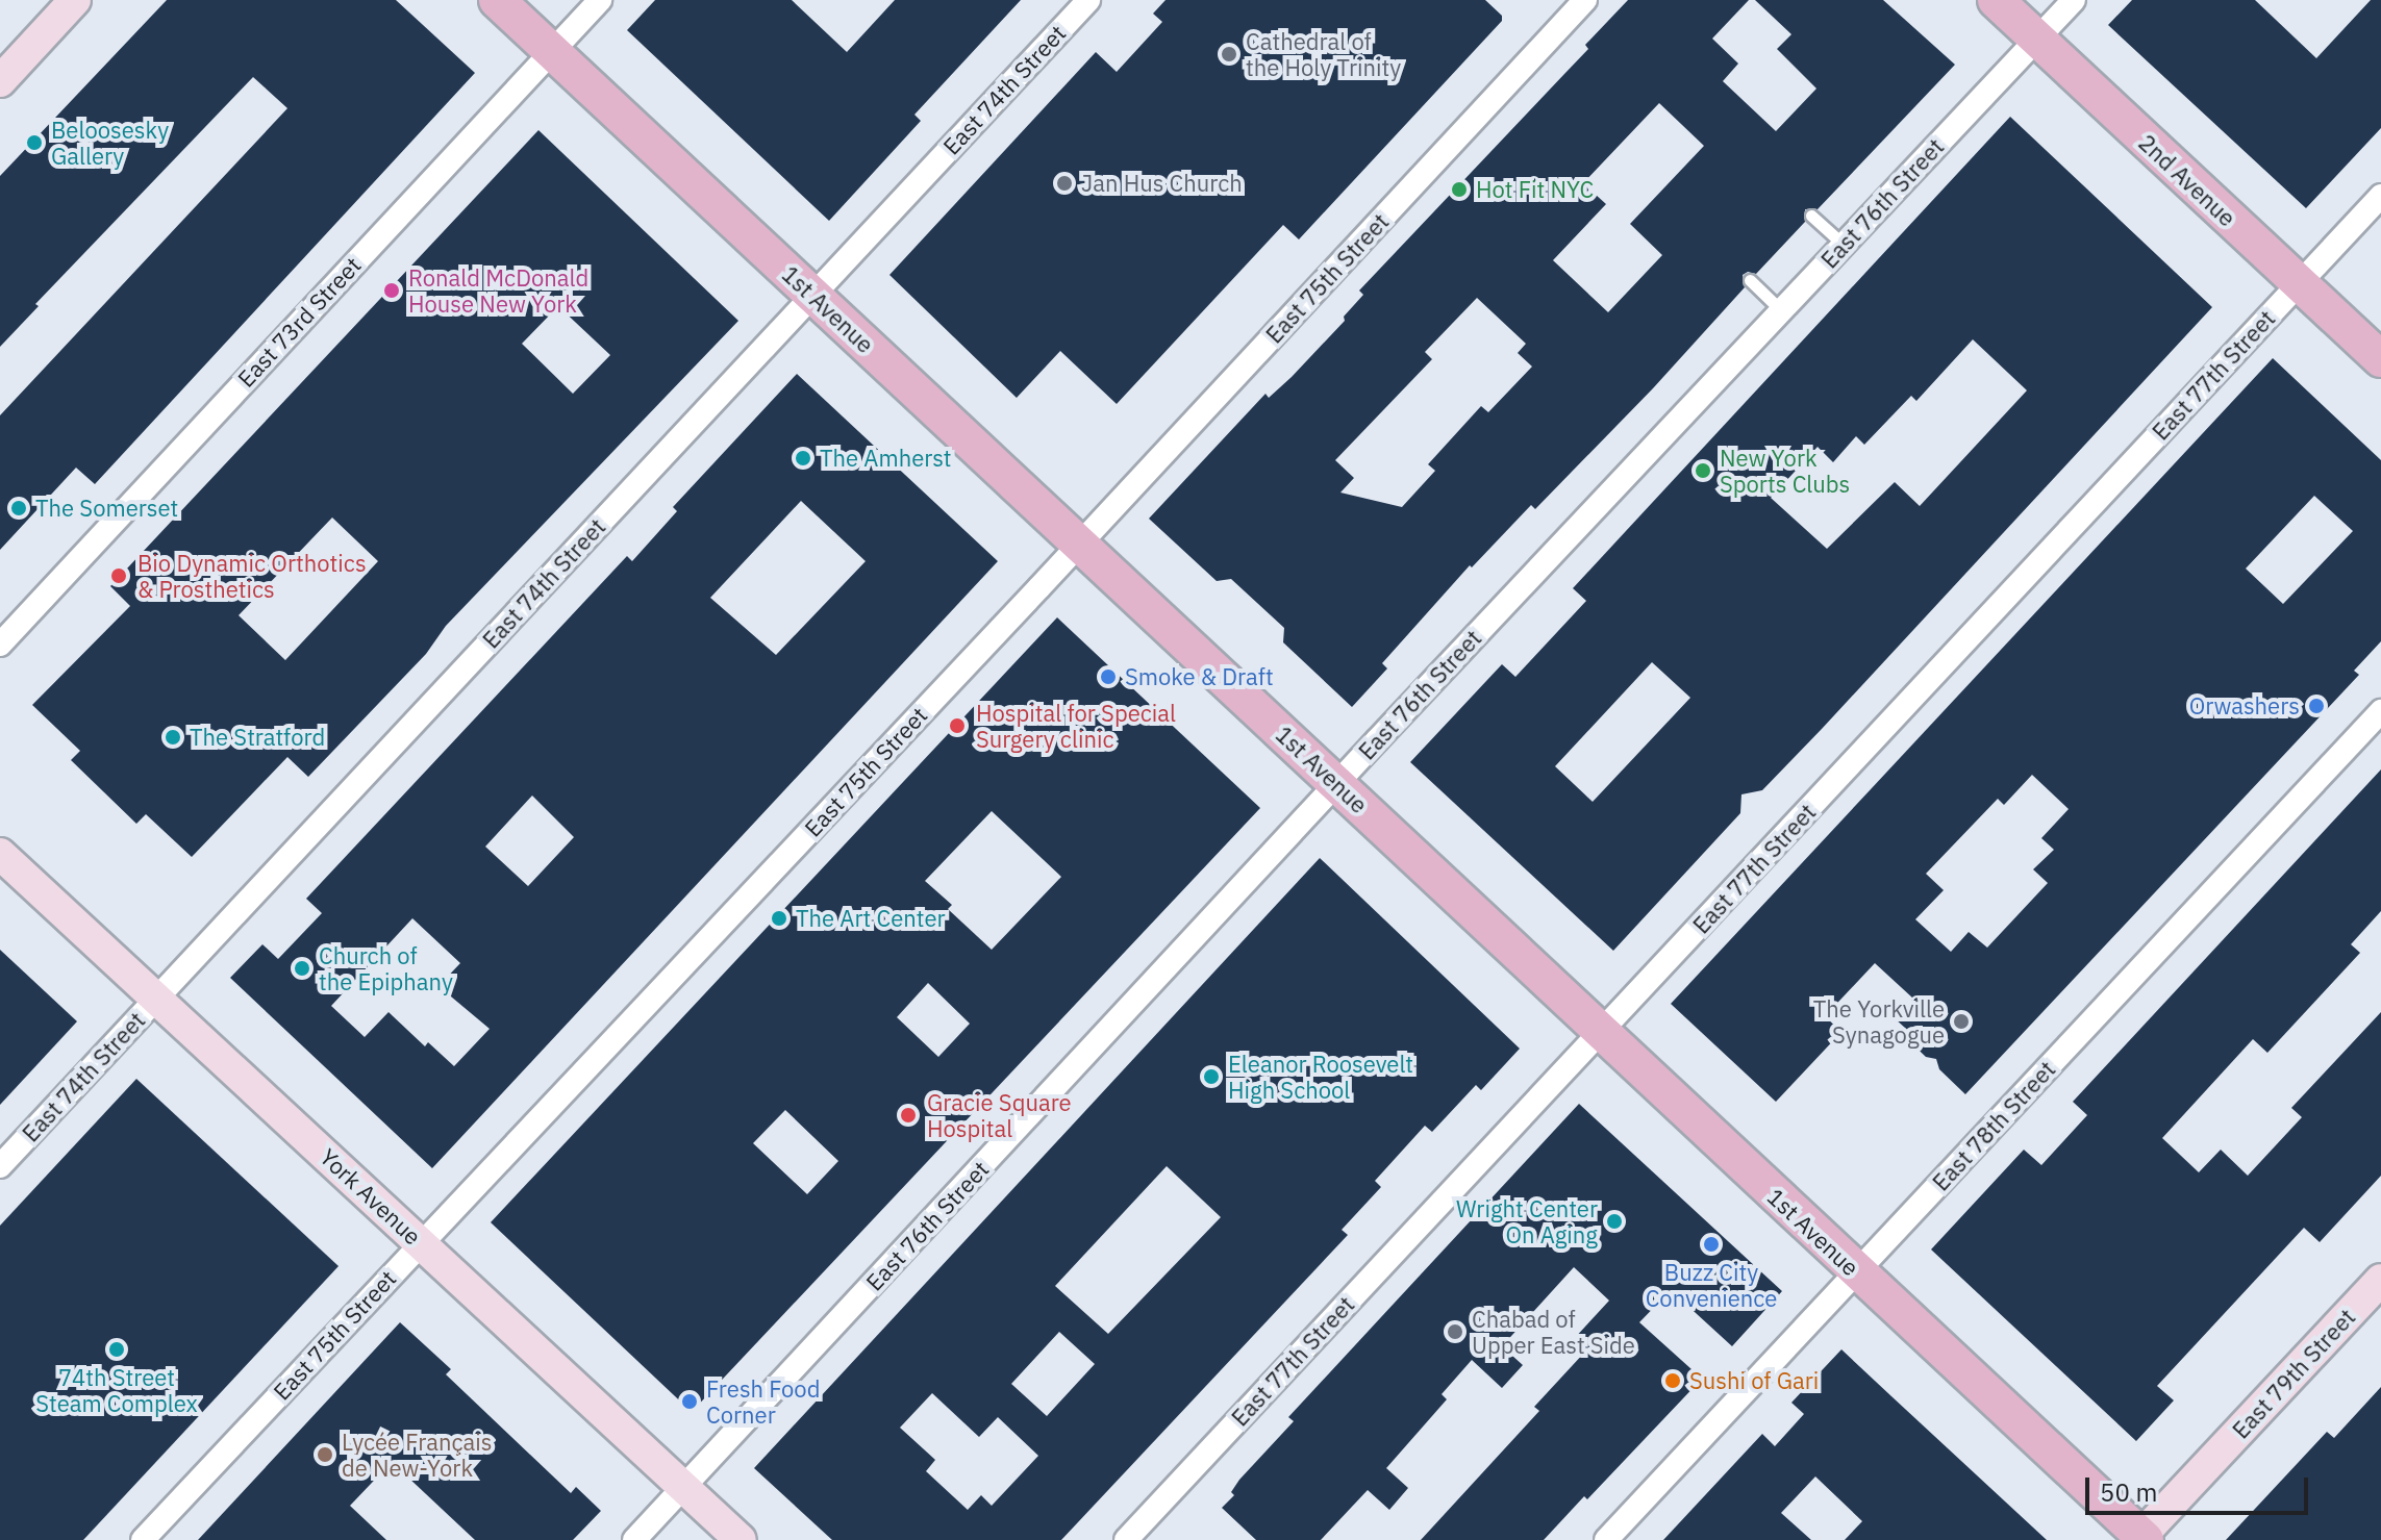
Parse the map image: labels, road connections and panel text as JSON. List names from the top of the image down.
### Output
{
  "streets": {
    "main road": [
      "2nd Avenue",
      "1st Avenue",
      "York Avenue",
      "East 79th Street"
    ],
    "street": [
      "East 74th Street",
      "East 76th Street",
      "East 75th Street",
      "East 73rd Street",
      "East 77th Street",
      "East 78th Street"
    ]
  },
  "crossings": [
    ["East 74th Street", "1st Avenue"],
    ["East 74th Street", "York Avenue"],
    ["2nd Avenue", "East 76th Street"],
    ["2nd Avenue", "East 77th Street"],
    ["East 76th Street", "1st Avenue"],
    ["East 76th Street", "York Avenue"],
    ["East 75th Street", "1st Avenue"],
    ["East 75th Street", "York Avenue"],
    ["1st Avenue", "East 73rd Street"],
    ["1st Avenue", "East 77th Street"],
    ["1st Avenue", "East 78th Street"],
    ["1st Avenue", "East 79th Street"]
  ],
  "places": [
    "Cathedral of the Holy Trinity",
    "Beloosesky Gallery",
    "Jan Hus Church",
    "Hot Fit NYC",
    "Ronald McDonald House New York",
    "The Amherst",
    "New York Sports Clubs",
    "The Somerset",
    "Bio Dynamic Orthotics & Prosthetics",
    "Smoke & Draft",
    "Orwashers",
    "Hospital for Special Surgery clinic",
    "The Stratford",
    "The Art Center",
    "Church of the Epiphany",
    "The Yorkville Synagogue",
    "Eleanor Roosevelt High School",
    "Gracie Square Hospital",
    "Wright Center On Aging",
    "Buzz City Convenience",
    "Chabad of Upper East Side",
    "74th Street Steam Complex",
    "Sushi of Gari",
    "Fresh Food Corner",
    "Lycée Français de New-York"
  ],
  "scale_bar": "50 m"
}
